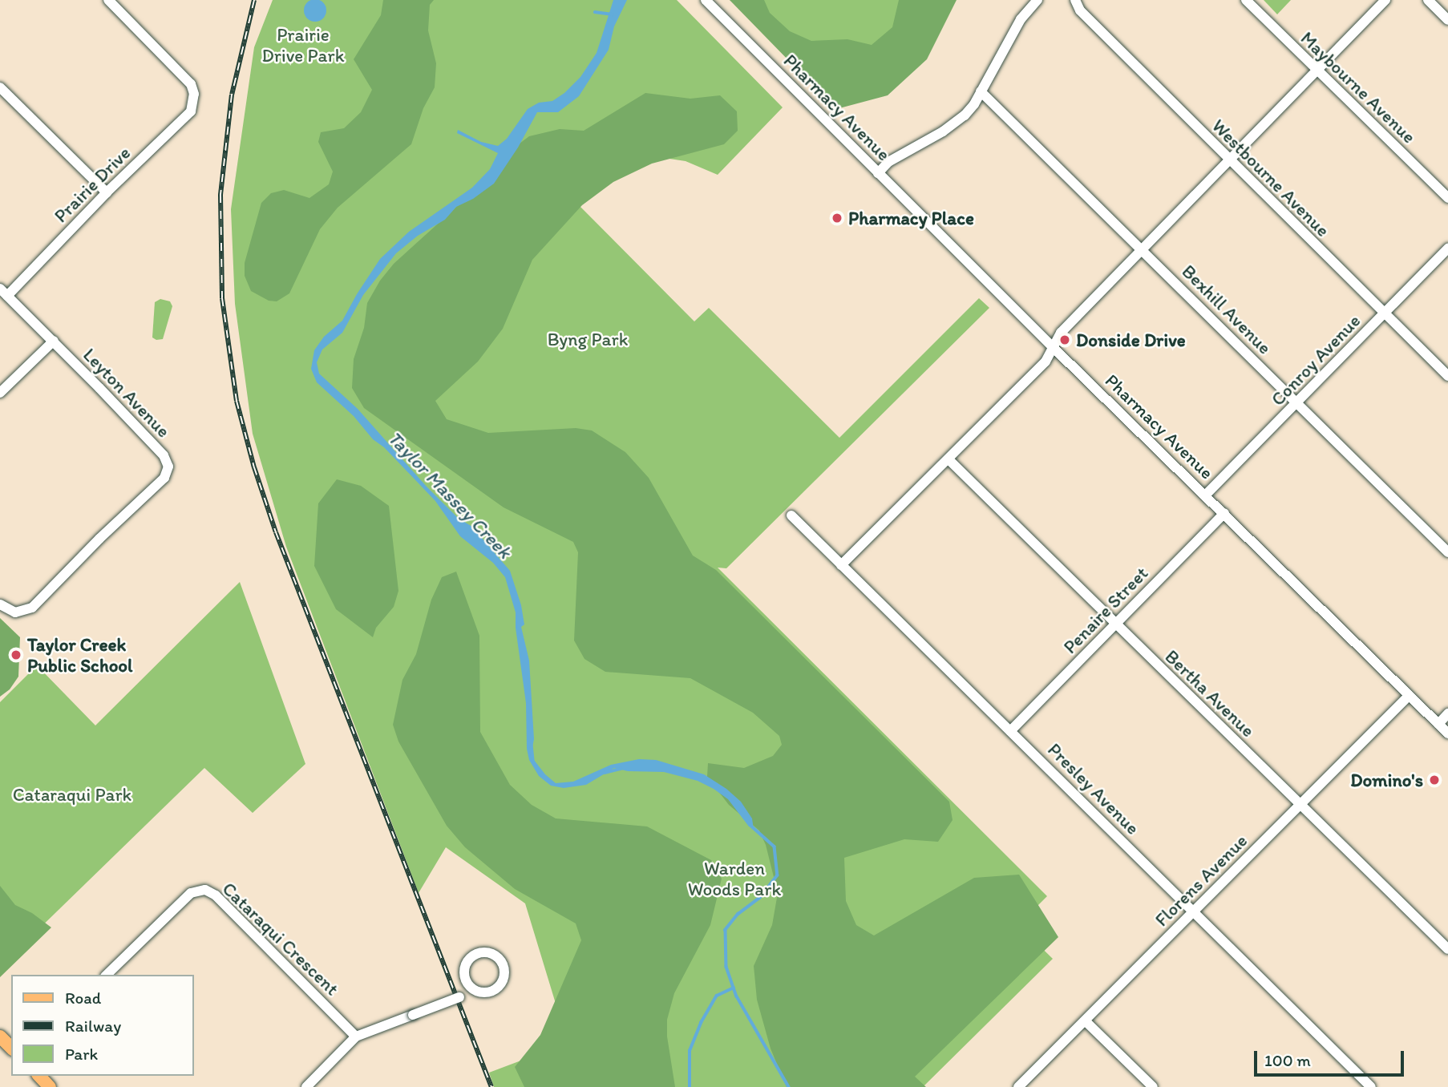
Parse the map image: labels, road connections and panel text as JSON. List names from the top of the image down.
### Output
{
  "streets": {
    "street": [
      "Maybourne Avenue",
      "Pharmacy Avenue",
      "Westbourne Avenue",
      "Prairie Drive",
      "Bexhill Avenue",
      "Conroy Avenue",
      "Leyton Avenue",
      "Penaire Street",
      "Bertha Avenue",
      "Presley Avenue",
      "Florens Avenue",
      "Cataraqui Crescent"
    ]
  },
  "crossings": [
    ["Pharmacy Avenue", "Conroy Avenue"],
    ["Pharmacy Avenue", "Penaire Street"],
    ["Pharmacy Avenue", "Florens Avenue"],
    ["Westbourne Avenue", "Conroy Avenue"],
    ["Prairie Drive", "Leyton Avenue"],
    ["Bexhill Avenue", "Conroy Avenue"],
    ["Penaire Street", "Bertha Avenue"],
    ["Penaire Street", "Presley Avenue"],
    ["Bertha Avenue", "Florens Avenue"],
    ["Presley Avenue", "Florens Avenue"]
  ],
  "water": ["Taylor Massey Creek"],
  "parks": [
    "Prairie Drive Park",
    "Byng Park",
    "Cataraqui Park",
    "Warden Woods Park"
  ],
  "places": [
    "Pharmacy Place",
    "Donside Drive",
    "Taylor Creek Public School",
    "Domino's"
  ],
  "legend": ["Road", "Railway", "Park"],
  "scale_bar": "100 m"
}
